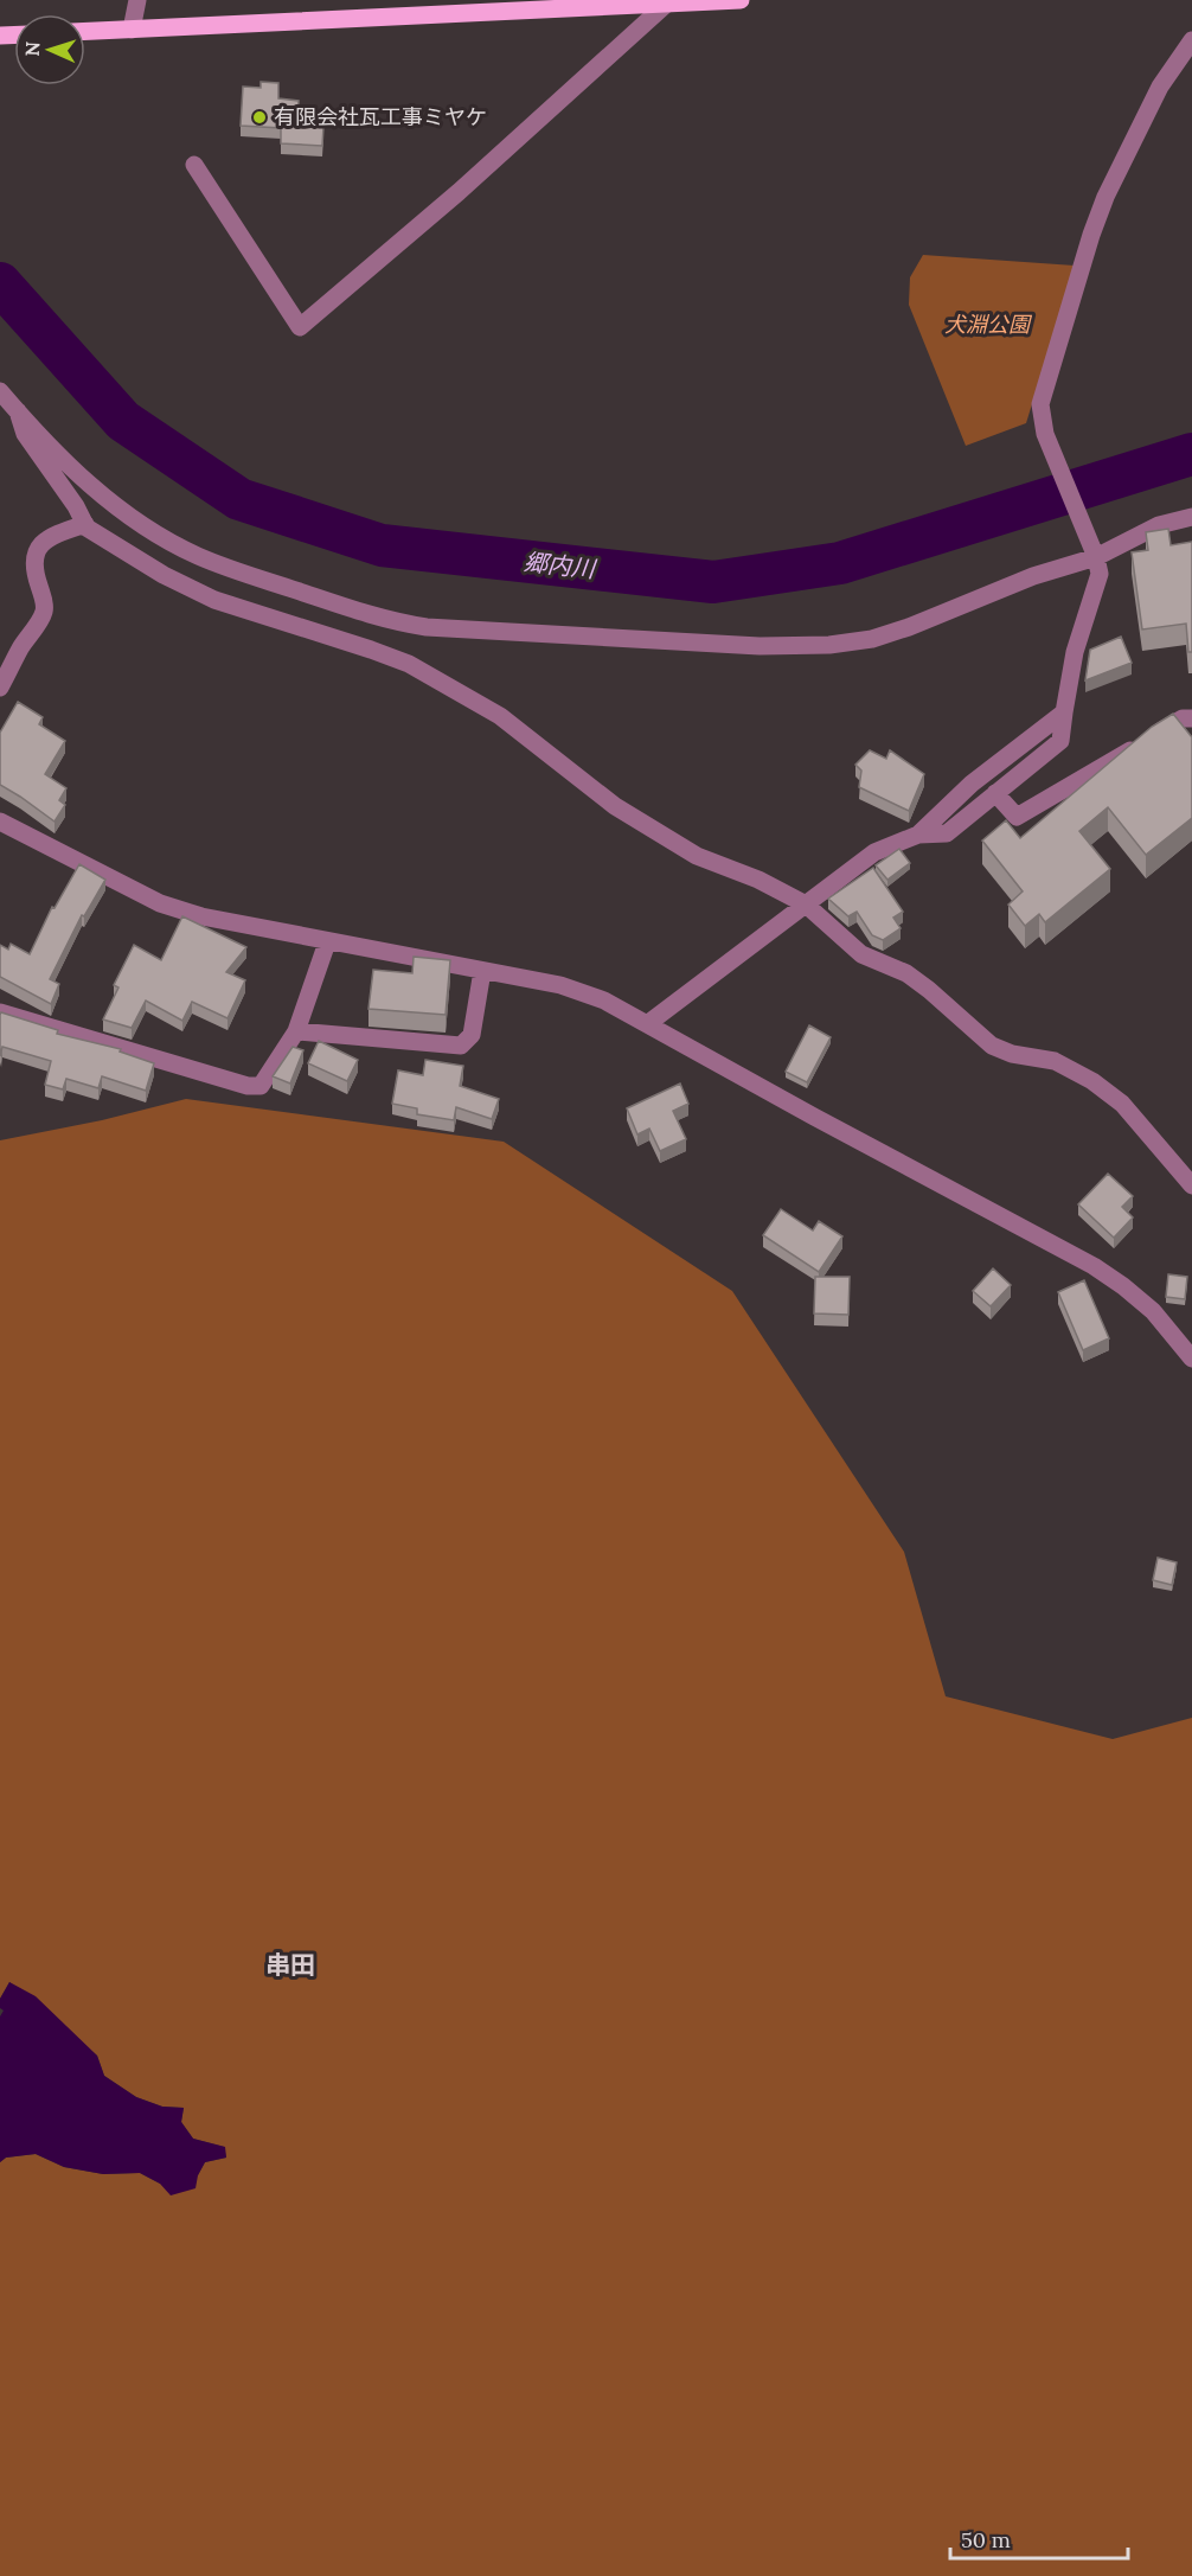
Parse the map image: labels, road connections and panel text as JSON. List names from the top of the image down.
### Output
{
  "districts": ["串田"],
  "water": ["郷内川"],
  "parks": ["犬淵公園"],
  "places": ["有限会社瓦工事ミヤケ"],
  "scale_bar": "50 m",
  "north": "left"
}
